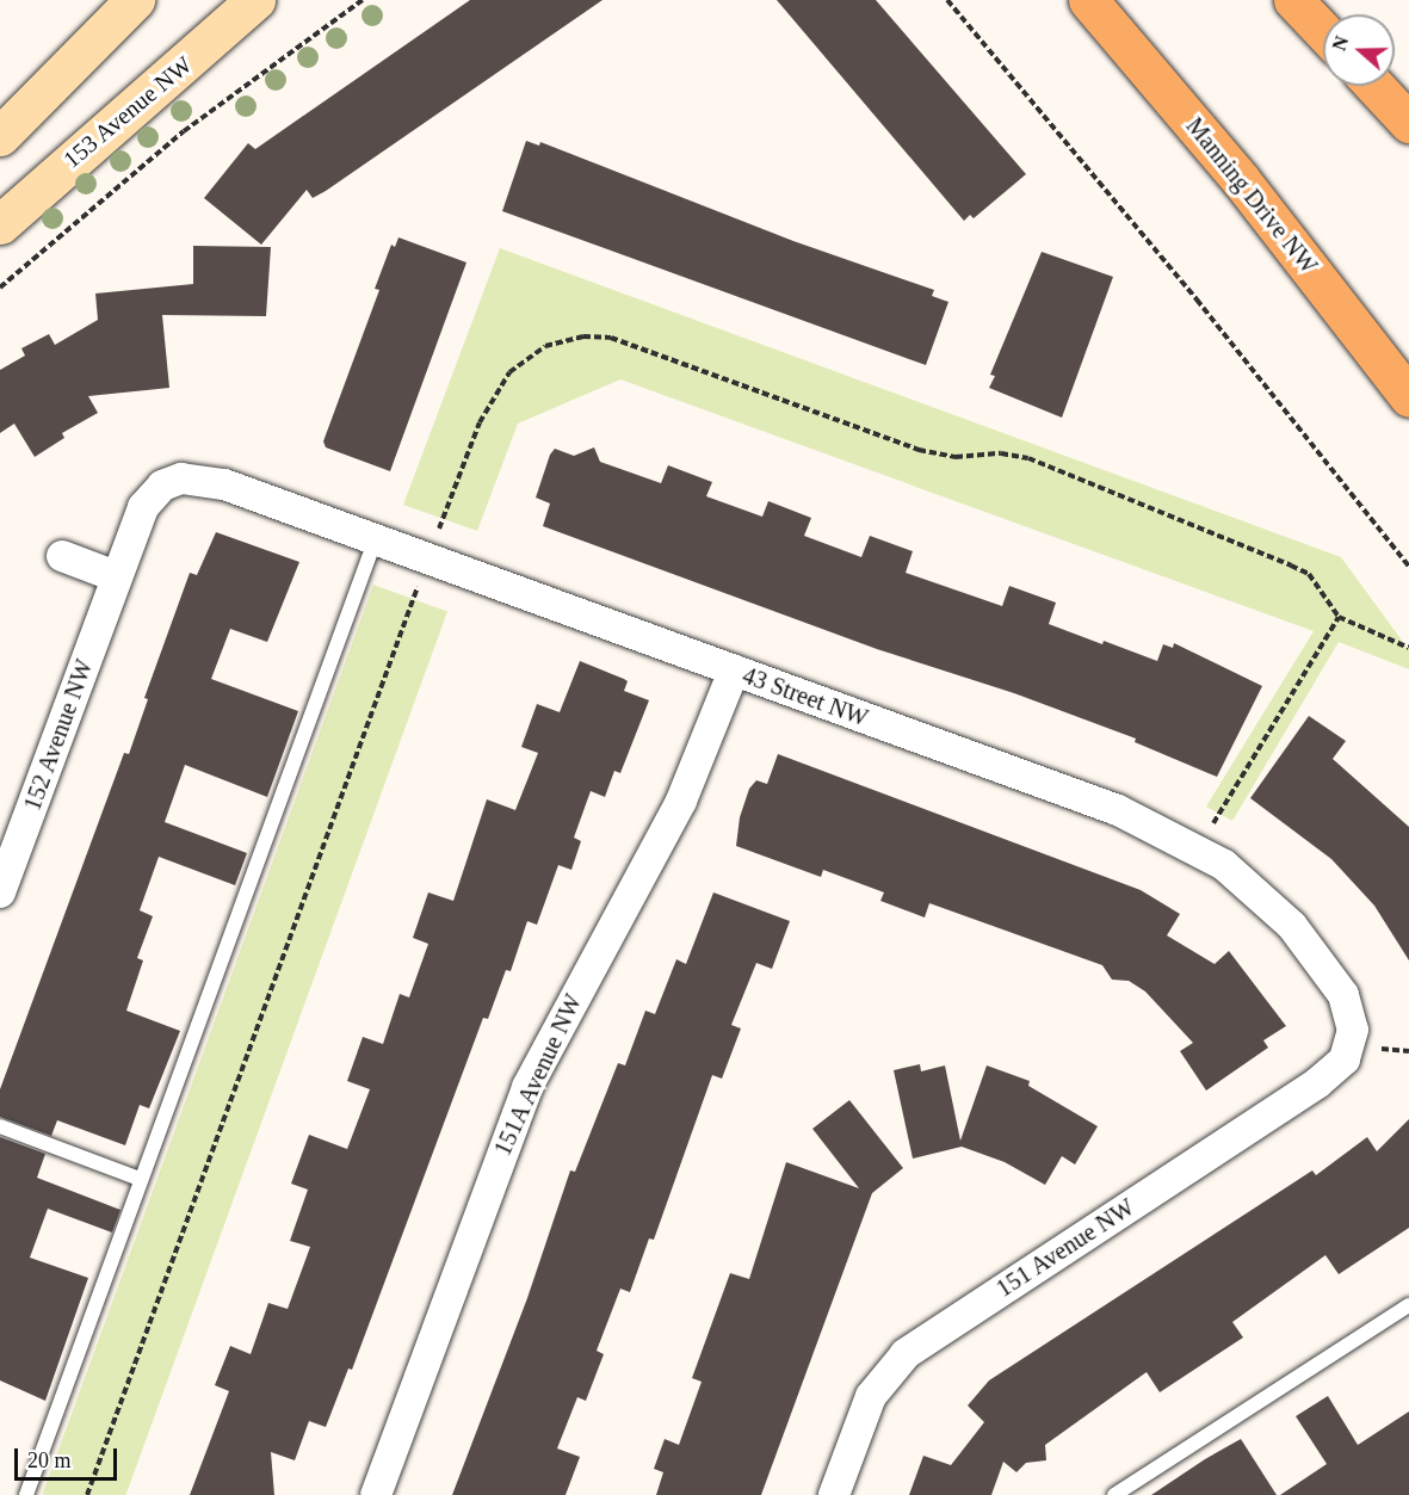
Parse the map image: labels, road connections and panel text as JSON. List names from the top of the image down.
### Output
{
  "streets": {
    "main road": ["153 Avenue NW", "Manning Drive NW"],
    "street": [
      "43 Street NW",
      "152 Avenue NW",
      "151A Avenue NW",
      "151 Avenue NW"
    ]
  },
  "crossings": [
    ["43 Street NW", "152 Avenue NW"],
    ["43 Street NW", "151A Avenue NW"],
    ["43 Street NW", "151 Avenue NW"]
  ],
  "scale_bar": "20 m",
  "north": "left"
}
